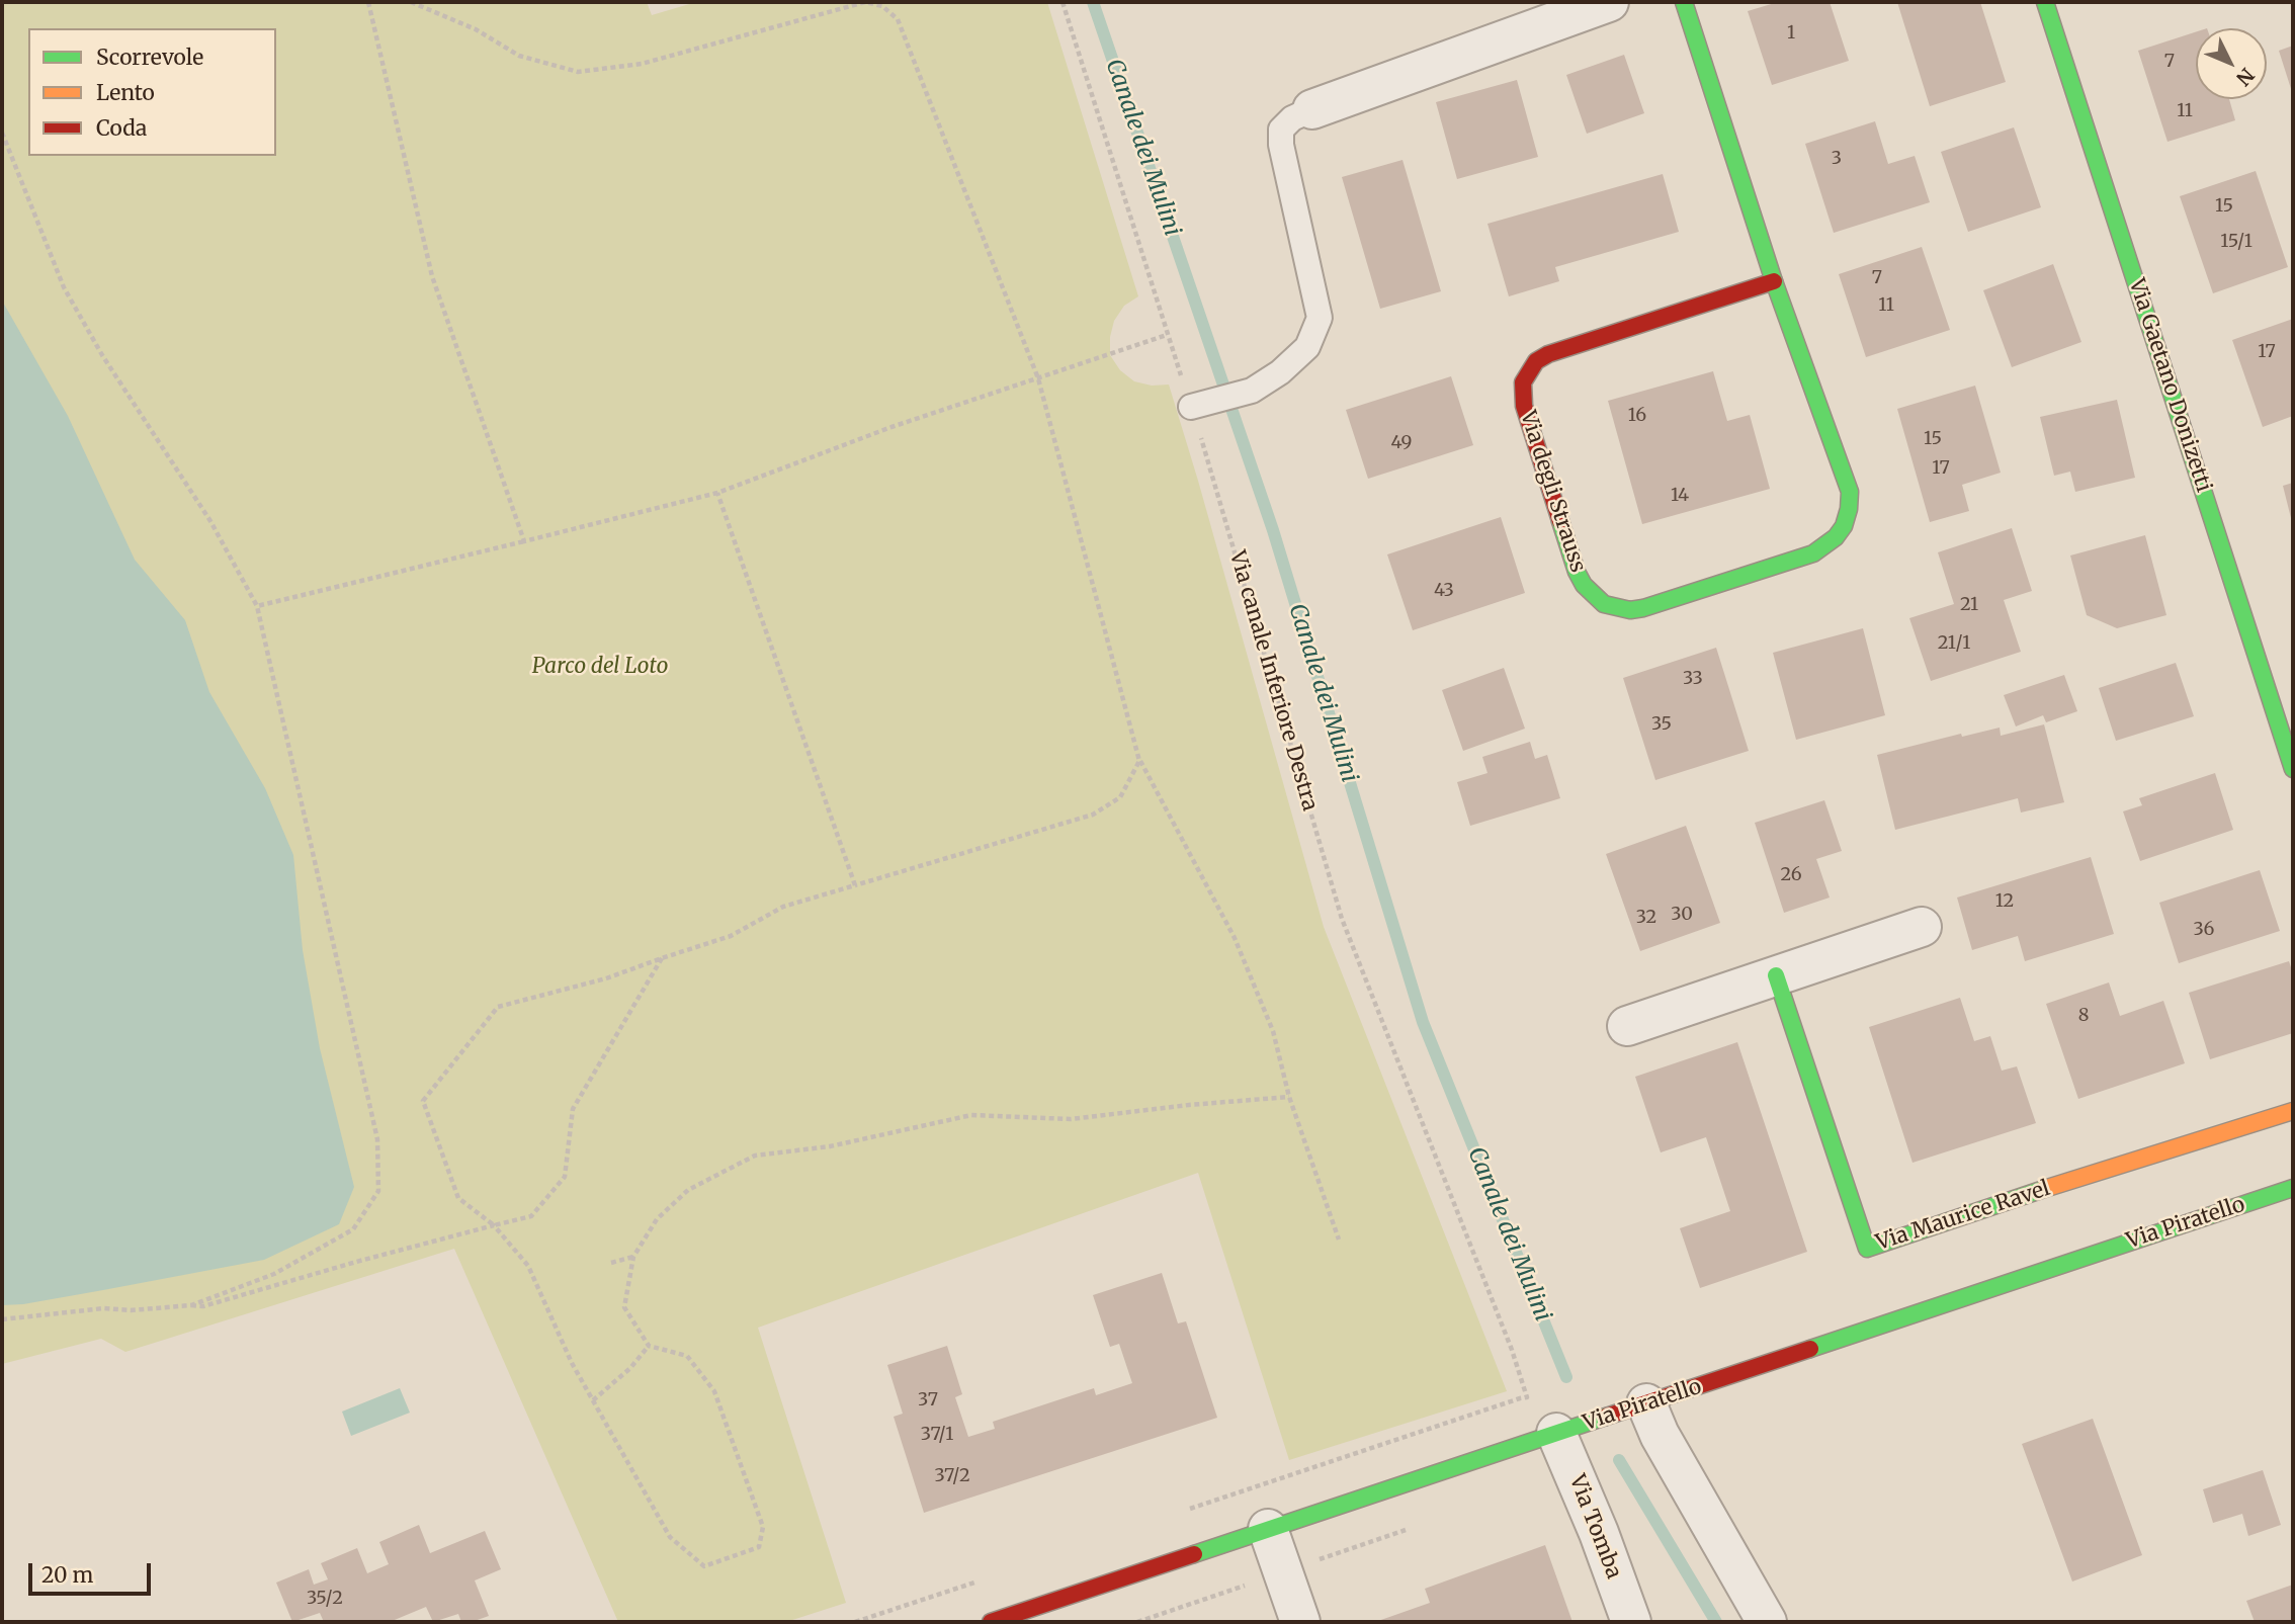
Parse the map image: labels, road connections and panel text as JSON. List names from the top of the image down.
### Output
{
  "streets": {
    "street": [
      "Via Gaetano Donizetti",
      "Via degli Strauss",
      "Via Maurice Ravel",
      "Via Piratello",
      "Via Tomba"
    ],
    "path": ["Via canale Inferiore Destra"]
  },
  "crossings": [
    ["Via Piratello", "Via Tomba"]
  ],
  "water": ["Canale dei Mulini"],
  "parks": ["Parco del Loto"],
  "house_numbers": [
    "1",
    "7",
    "11",
    "3",
    "15",
    "15/1",
    "7",
    "11",
    "17",
    "16",
    "15",
    "49",
    "17",
    "14",
    "43",
    "21",
    "21/1",
    "33",
    "35",
    "26",
    "12",
    "30",
    "32",
    "36",
    "8",
    "37",
    "37/1",
    "37/2",
    "35/2"
  ],
  "legend": ["Scorrevole", "Lento", "Coda"],
  "scale_bar": "20 m",
  "north": "bottom right"
}
